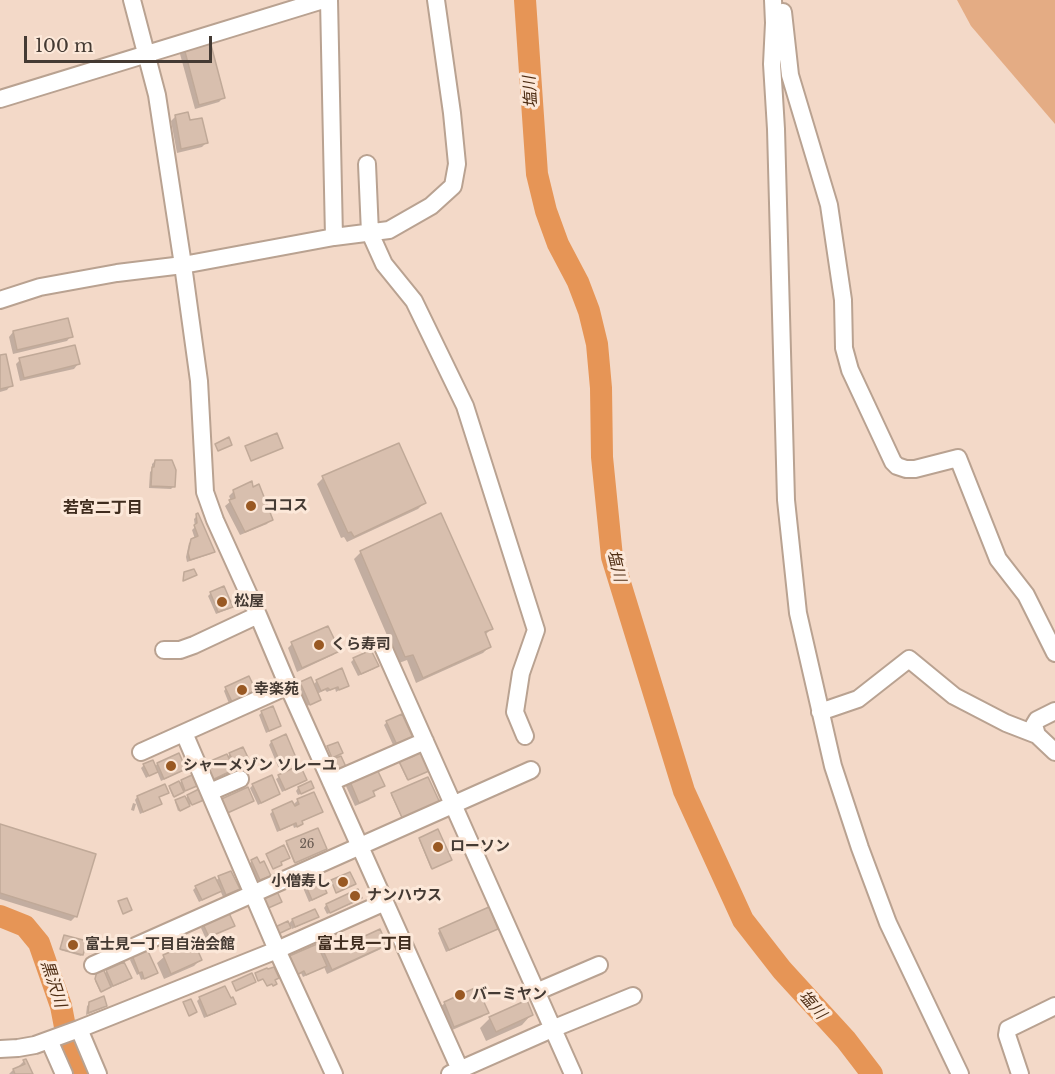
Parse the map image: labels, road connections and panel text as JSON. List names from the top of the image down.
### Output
{
  "districts": ["若宮二丁目", "富士見一丁目"],
  "water": ["塩川", "黒沢川"],
  "places": [
    "ココス",
    "松屋",
    "くら寿司",
    "幸楽苑",
    "シャーメゾン ソレーユ",
    "ローソン",
    "小僧寿し",
    "ナンハウス",
    "富士見一丁目自治会館",
    "バーミヤン"
  ],
  "house_numbers": ["26"],
  "scale_bar": "100 m"
}
